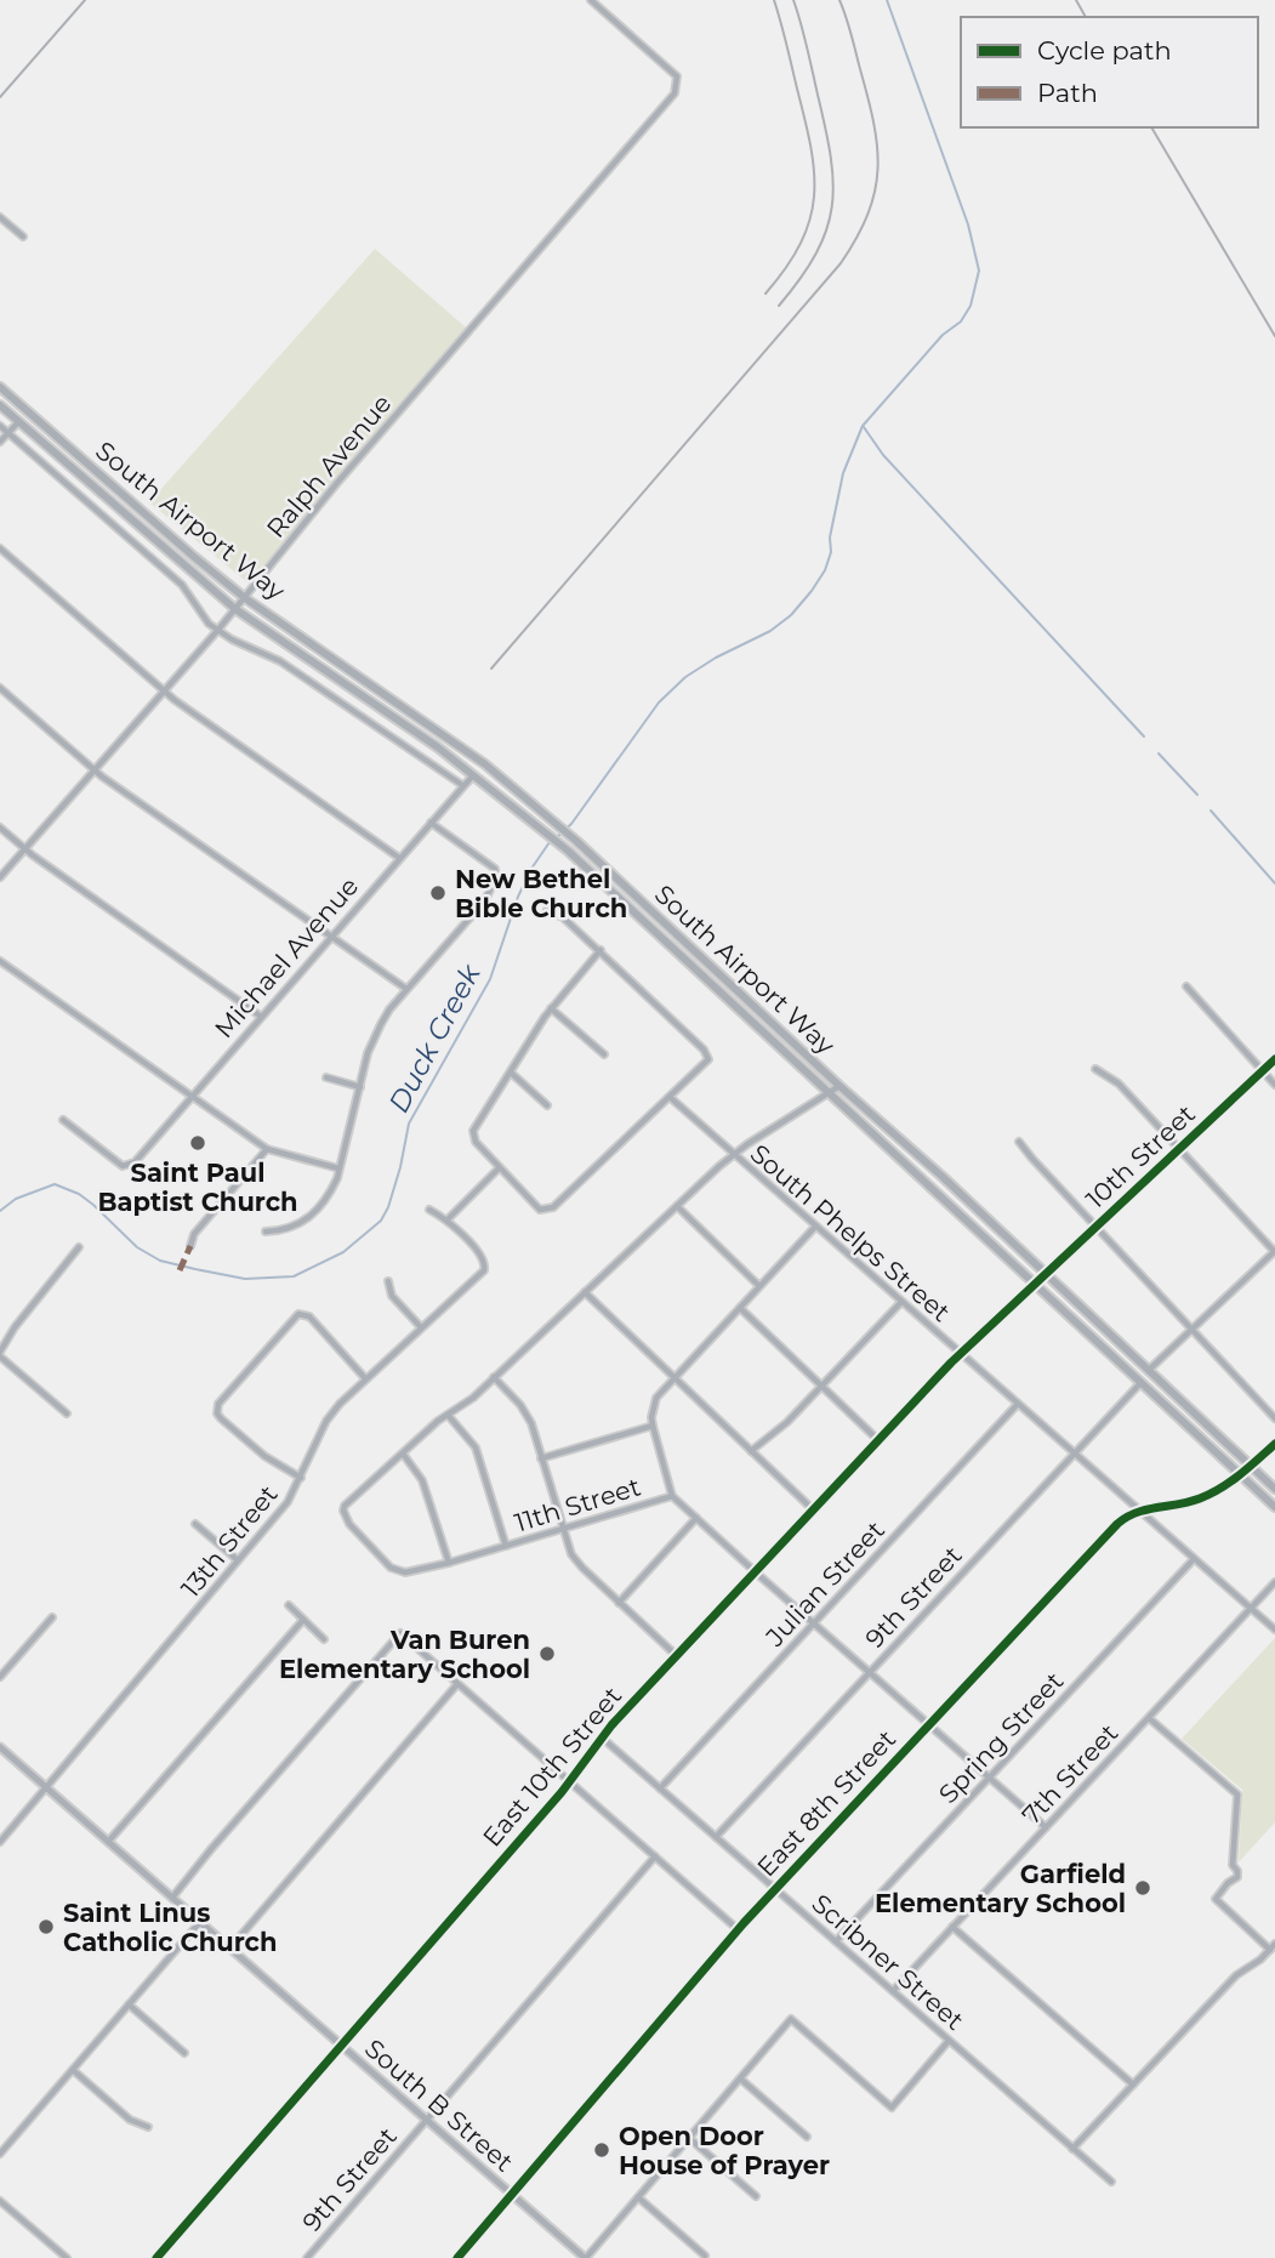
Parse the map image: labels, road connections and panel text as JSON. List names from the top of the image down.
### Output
{
  "streets": {
    "main road": ["South Airport Way"],
    "street": [
      "Ralph Avenue",
      "Michael Avenue",
      "10th Street",
      "South Phelps Street",
      "11th Street",
      "13th Street",
      "Julian Street",
      "9th Street",
      "Spring Street",
      "East 10th Street",
      "7th Street",
      "East 8th Street",
      "Scribner Street",
      "South B Street"
    ]
  },
  "crossings": [
    ["Ralph Avenue", "South Airport Way"],
    ["South Airport Way", "Michael Avenue"],
    ["South Airport Way", "10th Street"],
    ["South Airport Way", "9th Street"],
    ["South Airport Way", "East 10th Street"],
    ["South Airport Way", "East 8th Street"],
    ["10th Street", "East 10th Street"],
    ["South Phelps Street", "Julian Street"],
    ["South Phelps Street", "9th Street"],
    ["South Phelps Street", "Spring Street"],
    ["South Phelps Street", "East 10th Street"],
    ["South Phelps Street", "7th Street"],
    ["South Phelps Street", "East 8th Street"],
    ["13th Street", "South B Street"],
    ["Julian Street", "Scribner Street"],
    ["9th Street", "Scribner Street"],
    ["9th Street", "South B Street"],
    ["Spring Street", "Scribner Street"],
    ["East 10th Street", "Scribner Street"],
    ["East 10th Street", "South B Street"],
    ["7th Street", "Scribner Street"],
    ["East 8th Street", "Scribner Street"],
    ["East 8th Street", "South B Street"]
  ],
  "water": ["Duck Creek"],
  "places": [
    "New Bethel Bible Church",
    "Saint Paul Baptist Church",
    "Van Buren Elementary School",
    "Garfield Elementary School",
    "Saint Linus Catholic Church",
    "Open Door House of Prayer"
  ],
  "legend": ["Cycle path", "Path"]
}
